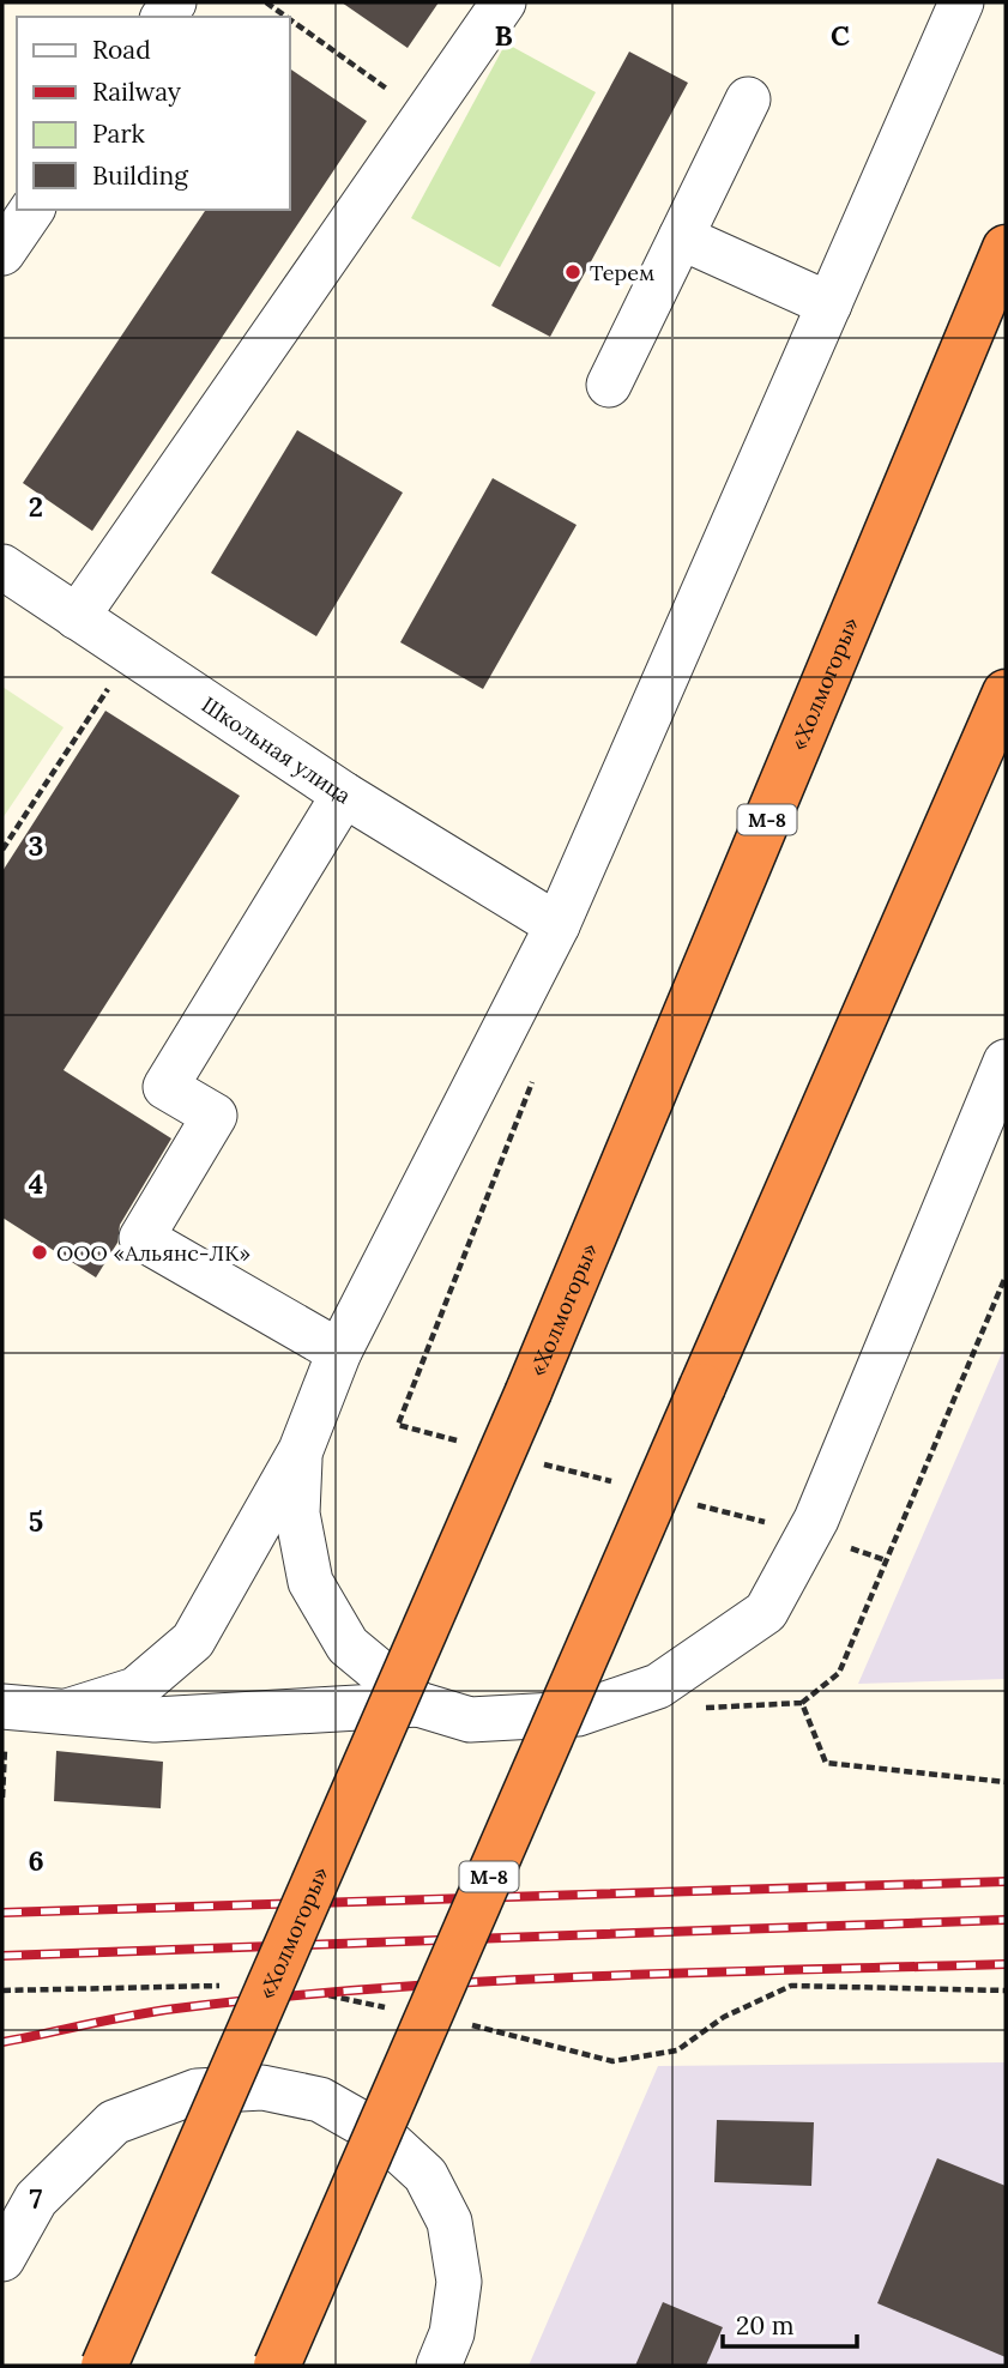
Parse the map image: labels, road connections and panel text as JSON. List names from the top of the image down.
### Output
{
  "streets": {
    "highway": ["«Холмогоры»", "М-8"],
    "street": ["Школьная улица"]
  },
  "places": ["Терем", "ООО «Альянс-ЛК»"],
  "legend": [
    "Road",
    "Railway",
    "Park",
    "Building"
  ],
  "scale_bar": "20 m",
  "grid": {
    "columns": ["B", "C"],
    "rows": [
      "2",
      "3",
      "4",
      "5",
      "6",
      "7"
    ]
  }
}
